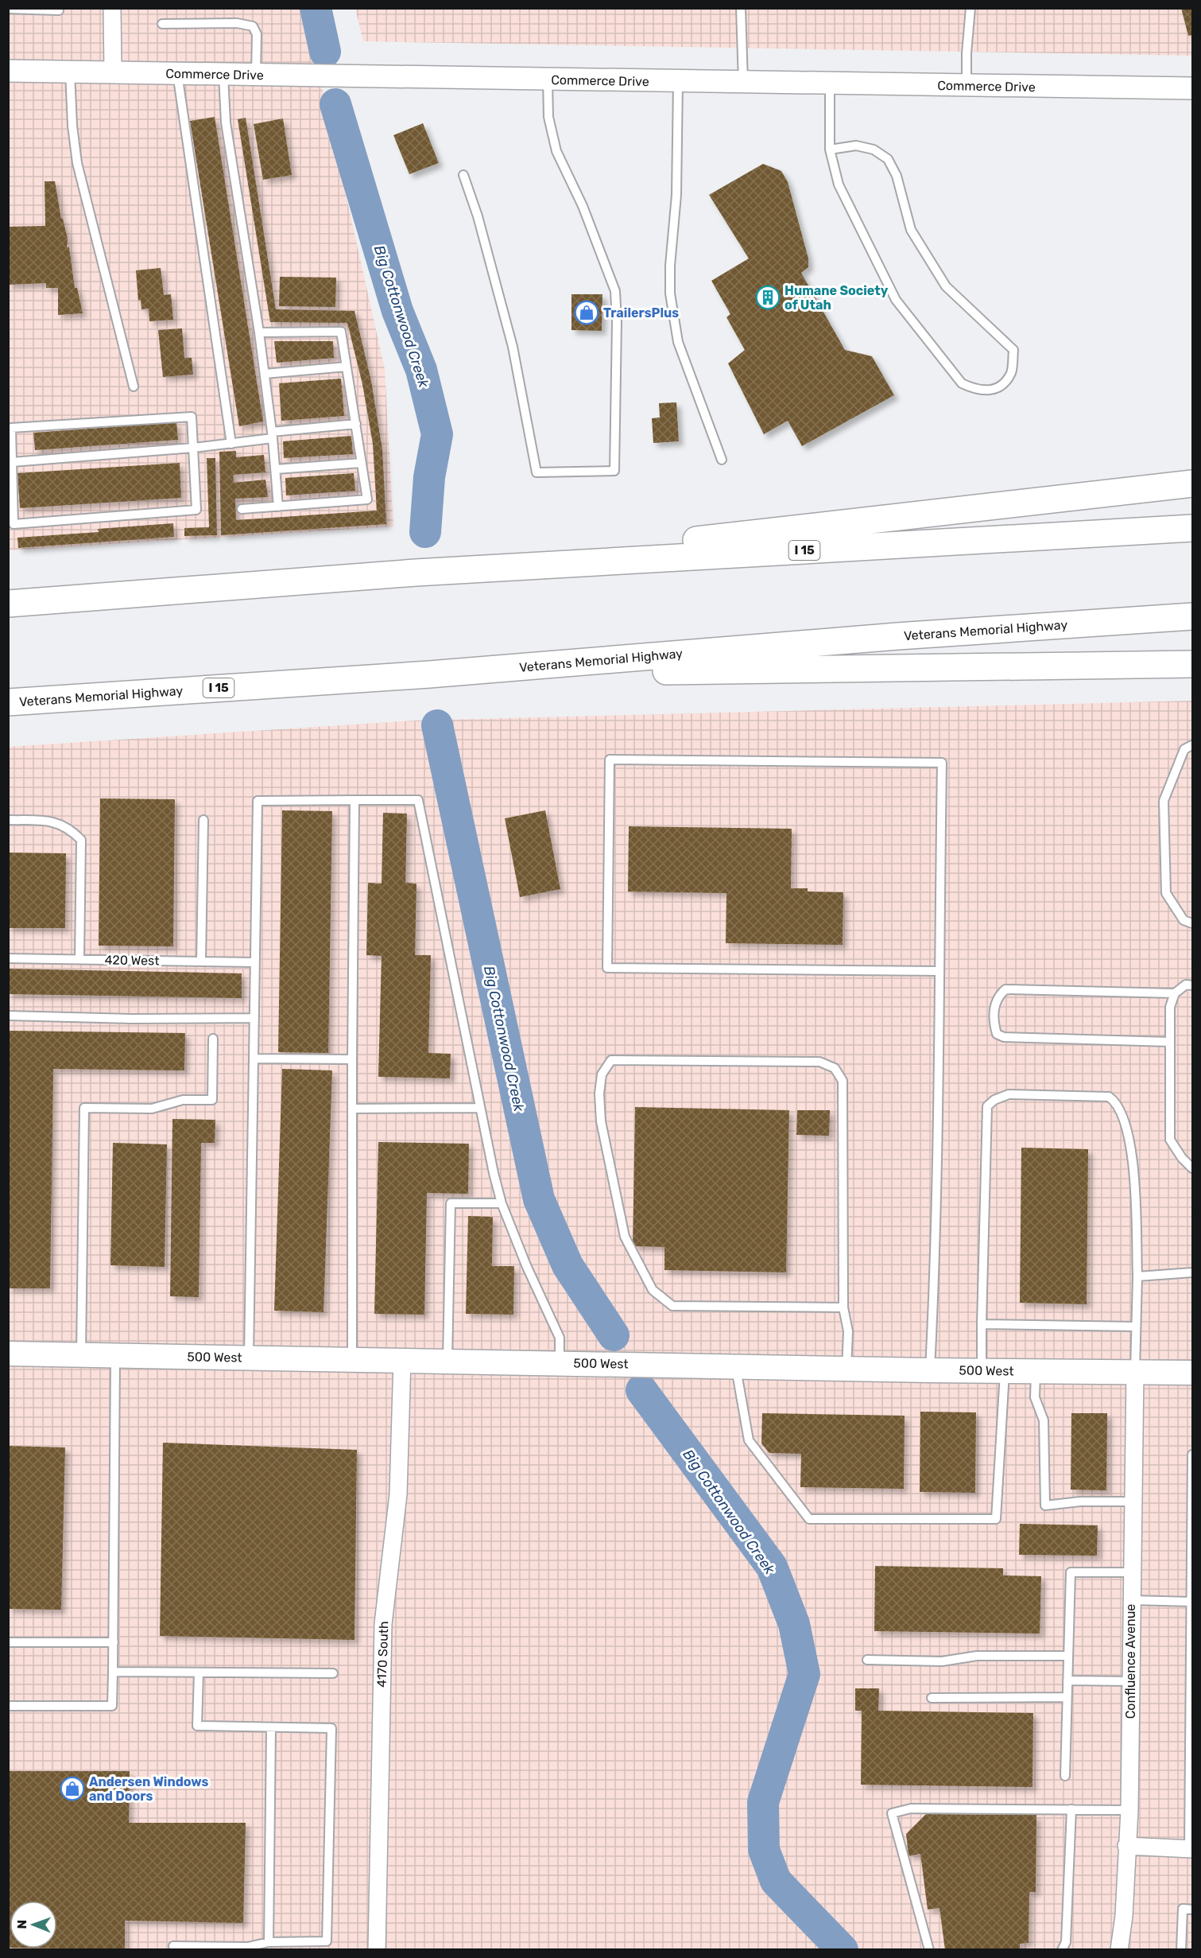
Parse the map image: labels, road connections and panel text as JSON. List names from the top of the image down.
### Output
{
  "streets": {
    "highway": ["I 15", "Veterans Memorial Highway"],
    "main road": ["500 West"],
    "street": ["Commerce Drive", "4170 South", "Confluence Avenue"],
    "lane": ["420 West"]
  },
  "crossings": [
    ["500 West", "4170 South"],
    ["500 West", "Confluence Avenue"]
  ],
  "water": ["Big Cottonwood Creek"],
  "places": {
    "building": ["Humane Society of Utah"],
    "shop": ["TrailersPlus", "Andersen Windows and Doors"]
  },
  "north": "left"
}
